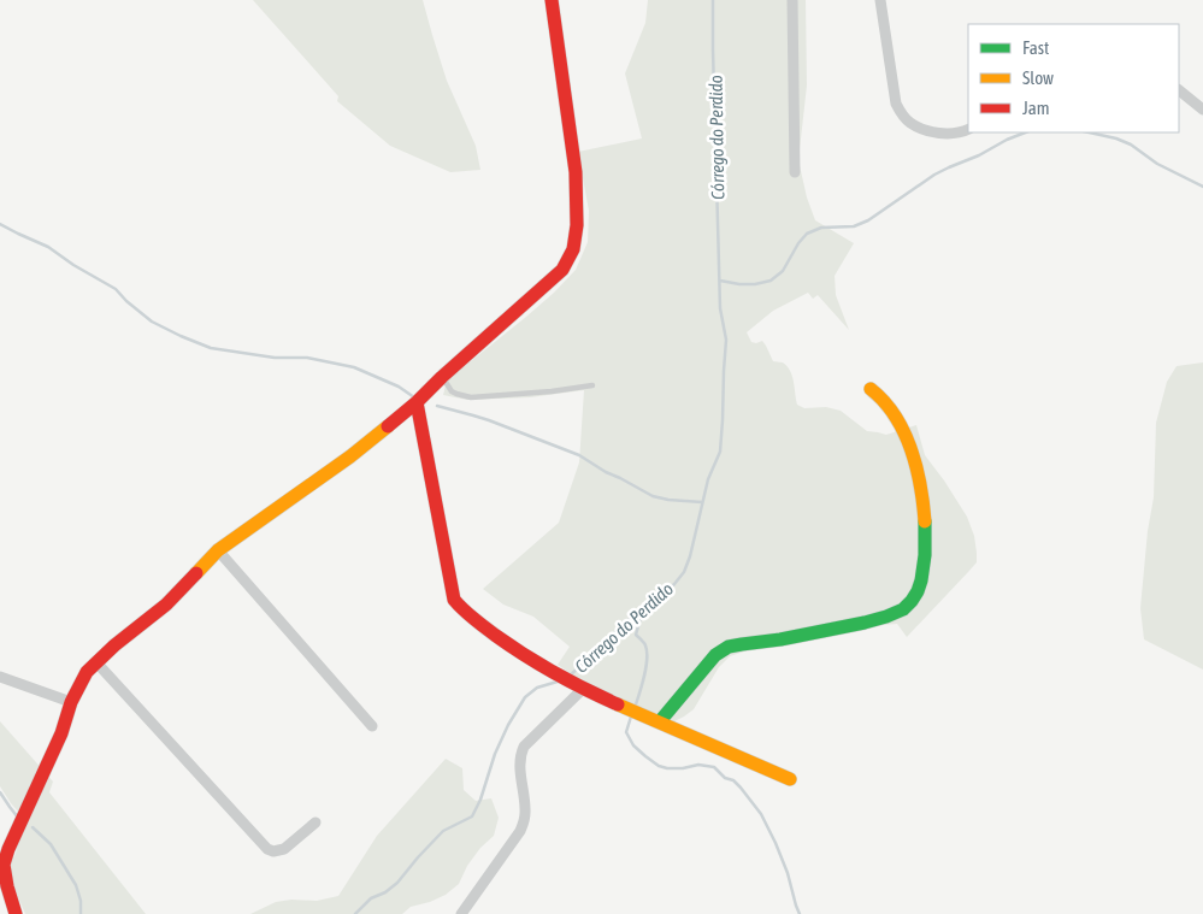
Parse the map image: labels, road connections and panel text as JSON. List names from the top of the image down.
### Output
{
  "water": ["Córrego do Perdido"],
  "legend": ["Fast", "Slow", "Jam"]
}
